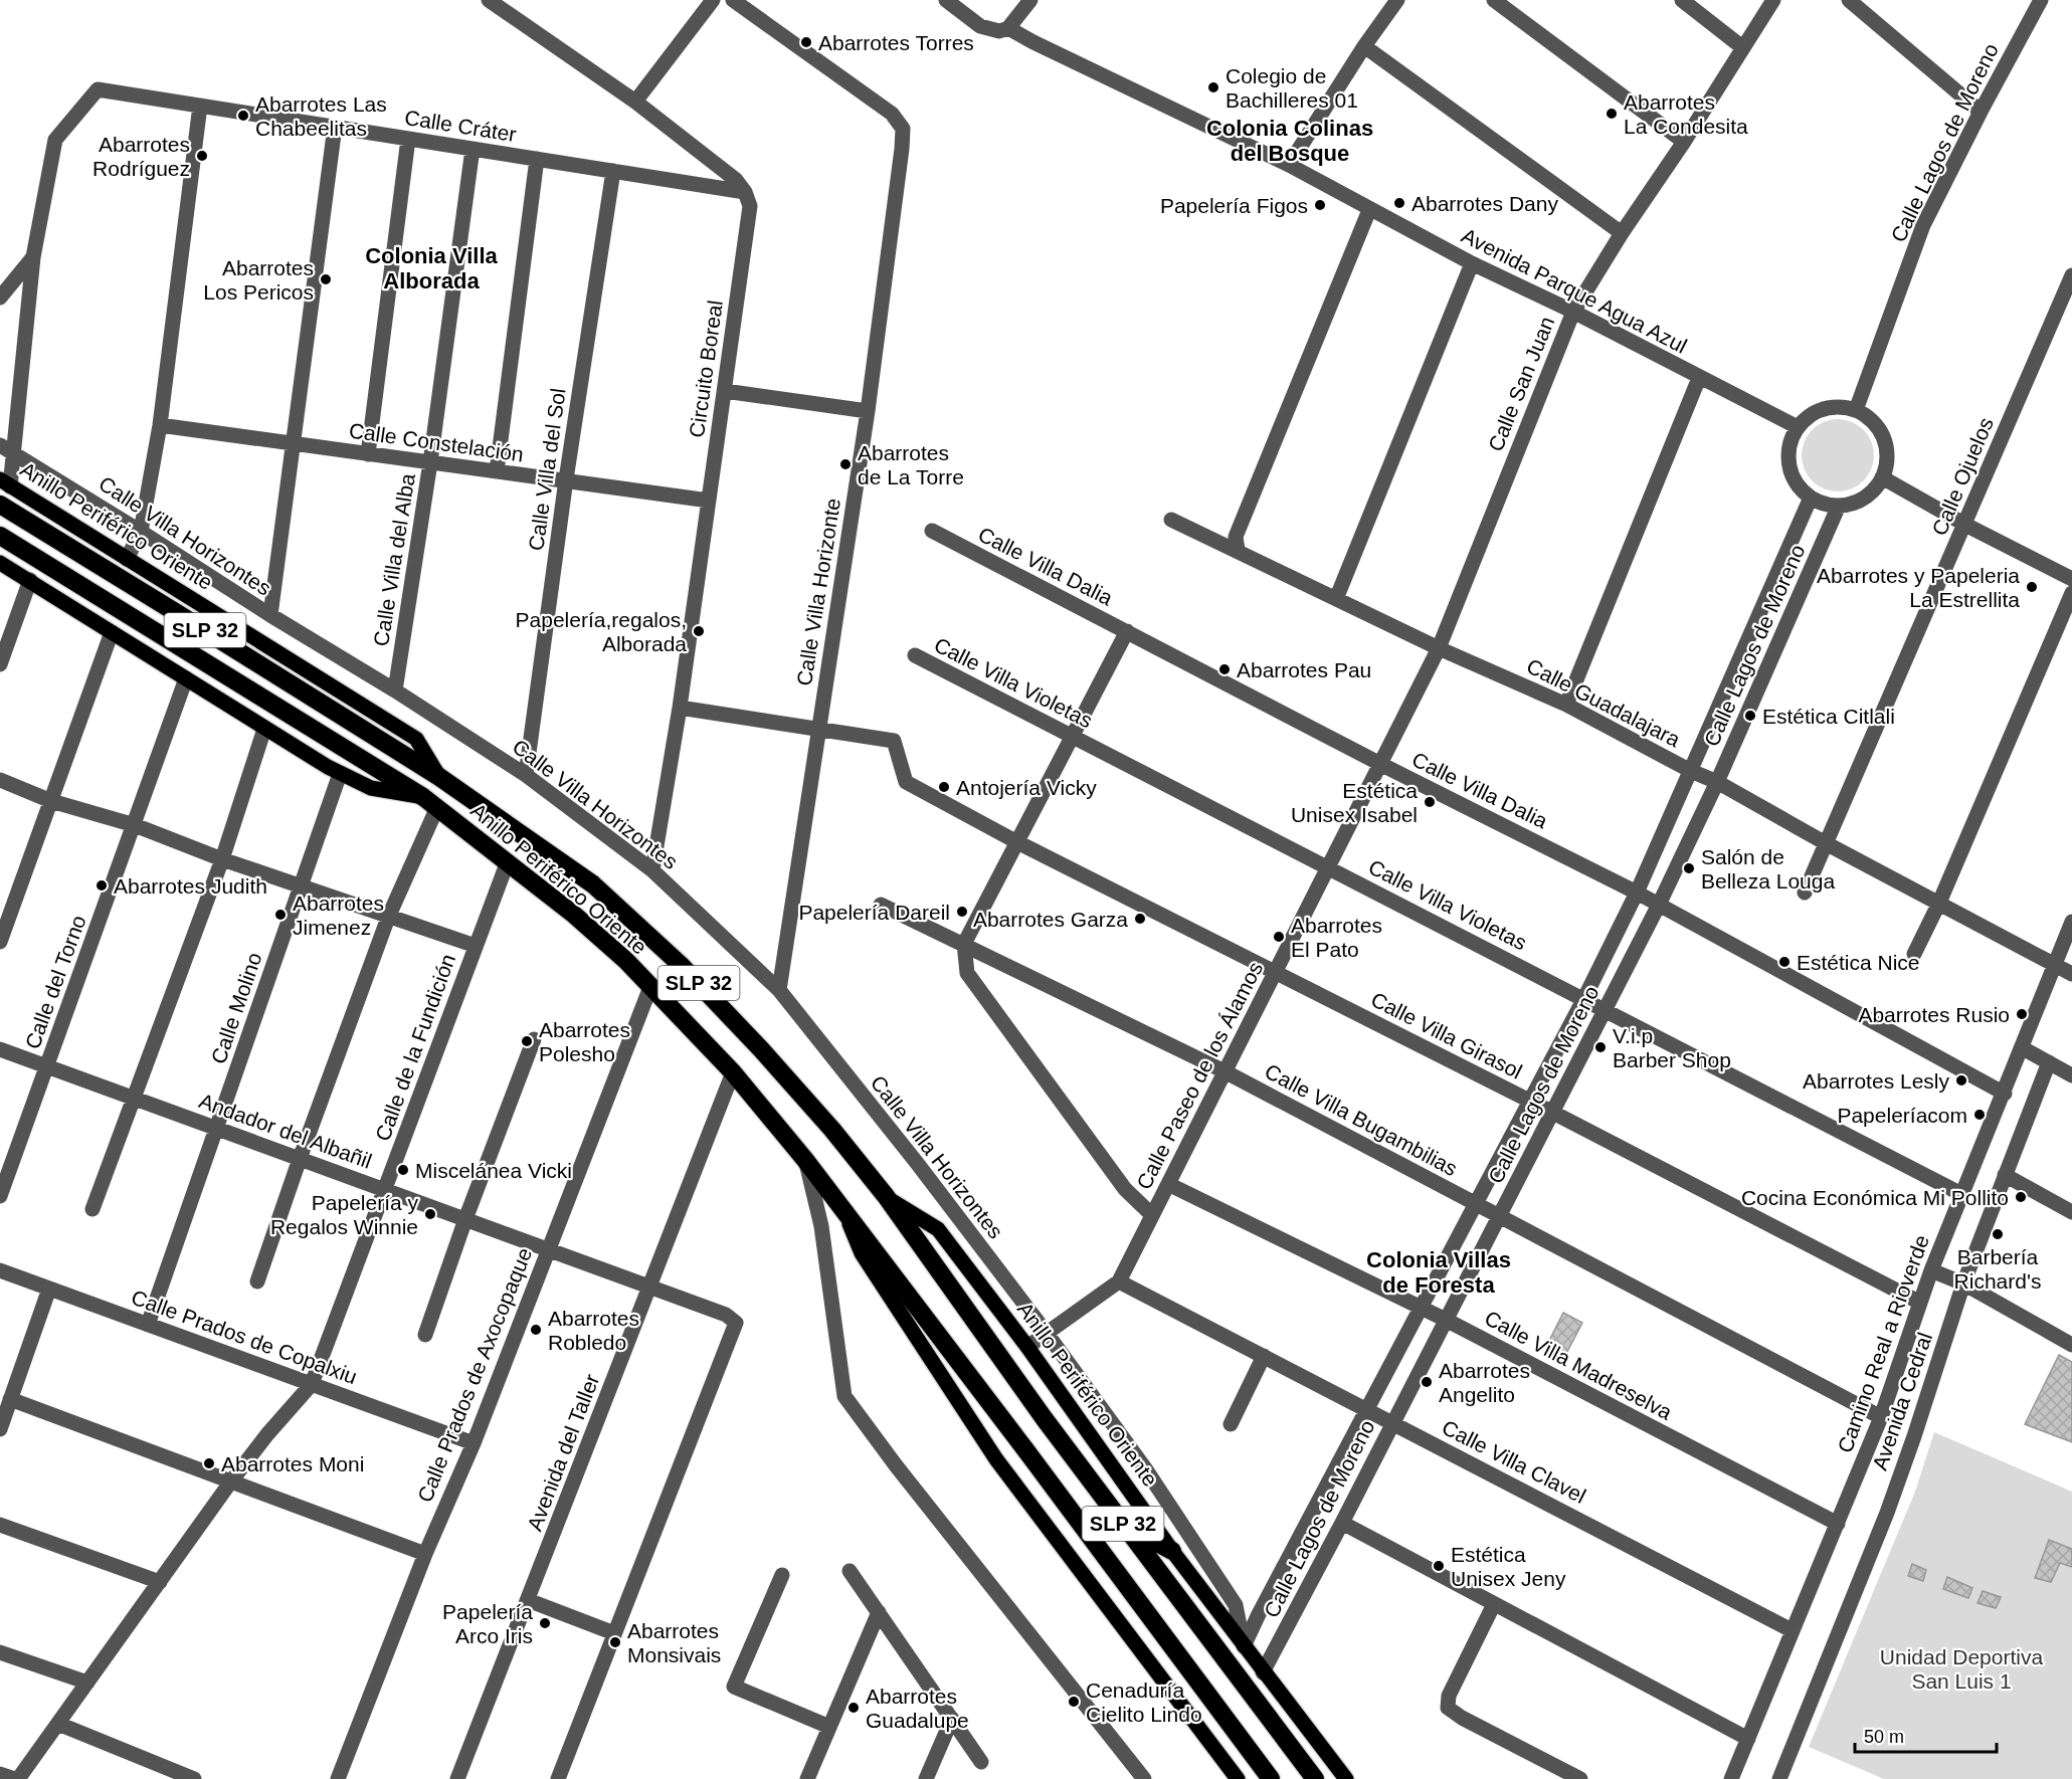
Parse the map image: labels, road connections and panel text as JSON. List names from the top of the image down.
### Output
{
  "streets": {
    "highway": ["Anillo Periférico Oriente", "SLP 32"],
    "street": [
      "Calle Cráter",
      "Calle Lagos de Moreno",
      "Avenida Parque Agua Azul",
      "Circuito Boreal",
      "Calle San Juan",
      "Calle Constelación",
      "Calle Villa del Sol",
      "Calle Ojuelos",
      "Calle Villa Horizontes",
      "Calle Villa del Alba",
      "Calle Villa Dalia",
      "Calle Villa Horizonte",
      "Calle Villa Violetas",
      "Calle Guadalajara",
      "Calle del Torno",
      "Calle Molino",
      "Calle Villa Girasol",
      "Calle de la Fundición",
      "Calle Paseo de los Álamos",
      "Calle Villa Bugambilias",
      "Andador del Albañil",
      "Calle Prados de Copalxiu",
      "Camino Real a Rioverde",
      "Calle Villa Madreselva",
      "Calle Prados de Axocopaque",
      "Avenida Cedral",
      "Avenida del Taller",
      "Calle Villa Clavel"
    ]
  },
  "crossings": [
    ["Calle Cráter", "Circuito Boreal"],
    ["Calle Cráter", "Calle Villa del Sol"],
    ["Calle Cráter", "Calle Villa del Alba"],
    ["Calle Lagos de Moreno", "Avenida Parque Agua Azul"],
    ["Calle Lagos de Moreno", "Anillo Periférico Oriente"],
    ["Calle Lagos de Moreno", "Calle Villa Horizontes"],
    ["Calle Lagos de Moreno", "Calle Villa Dalia"],
    ["Calle Lagos de Moreno", "Calle Villa Violetas"],
    ["Calle Lagos de Moreno", "Calle Guadalajara"],
    ["Calle Lagos de Moreno", "Calle Villa Girasol"],
    ["Calle Lagos de Moreno", "Calle Villa Bugambilias"],
    ["Calle Lagos de Moreno", "Calle Villa Madreselva"],
    ["Calle Lagos de Moreno", "Calle Villa Clavel"],
    ["Avenida Parque Agua Azul", "Calle San Juan"],
    ["Circuito Boreal", "Calle Constelación"],
    ["Circuito Boreal", "Calle Villa Horizontes"],
    ["Calle San Juan", "Calle Guadalajara"],
    ["Calle San Juan", "Calle Paseo de los Álamos"],
    ["Calle Constelación", "Calle Villa del Sol"],
    ["Calle Constelación", "Calle Villa del Alba"],
    ["Calle Villa del Sol", "Calle Villa Horizontes"],
    ["Calle Ojuelos", "Calle Guadalajara"],
    ["Anillo Periférico Oriente", "Calle Villa Horizontes"],
    ["Anillo Periférico Oriente", "Calle del Torno"],
    ["Anillo Periférico Oriente", "Calle Molino"],
    ["Anillo Periférico Oriente", "Calle de la Fundición"],
    ["Anillo Periférico Oriente", "Calle Paseo de los Álamos"],
    ["Anillo Periférico Oriente", "Calle Prados de Axocopaque"],
    ["Anillo Periférico Oriente", "Avenida del Taller"],
    ["Calle Villa Horizontes", "Calle Villa del Alba"],
    ["Calle Villa Horizontes", "Calle Villa Horizonte"],
    ["Calle Villa Horizontes", "Calle Paseo de los Álamos"],
    ["Calle Villa Dalia", "Calle Paseo de los Álamos"],
    ["Calle Villa Dalia", "Camino Real a Rioverde"],
    ["Calle Villa Horizonte", "Calle Villa Girasol"],
    ["Calle Villa Violetas", "Calle Paseo de los Álamos"],
    ["Calle Villa Violetas", "Camino Real a Rioverde"],
    ["Calle Guadalajara", "Calle Paseo de los Álamos"],
    ["Calle Guadalajara", "Camino Real a Rioverde"],
    ["Calle del Torno", "Andador del Albañil"],
    ["Calle Molino", "Andador del Albañil"],
    ["Calle Molino", "Calle Prados de Copalxiu"],
    ["Calle Villa Girasol", "Calle Paseo de los Álamos"],
    ["Calle Villa Girasol", "Camino Real a Rioverde"],
    ["Calle de la Fundición", "Andador del Albañil"],
    ["Calle de la Fundición", "Calle Prados de Copalxiu"],
    ["Calle Paseo de los Álamos", "Calle Villa Bugambilias"],
    ["Calle Paseo de los Álamos", "Calle Villa Madreselva"],
    ["Calle Paseo de los Álamos", "Calle Villa Clavel"],
    ["Calle Villa Bugambilias", "Camino Real a Rioverde"],
    ["Andador del Albañil", "Calle Prados de Axocopaque"],
    ["Andador del Albañil", "Avenida del Taller"],
    ["Calle Prados de Copalxiu", "Calle Prados de Axocopaque"],
    ["Camino Real a Rioverde", "Calle Villa Madreselva"],
    ["Camino Real a Rioverde", "Calle Villa Clavel"]
  ],
  "districts": ["Colonia Colinas del Bosque", "Colonia Villa Alborada", "Colonia Villas de Foresta"],
  "parks": ["Unidad Deportiva San Luis 1"],
  "places": [
    "Abarrotes Torres",
    "Colegio de Bachilleres 01",
    "Abarrotes La Condesita",
    "Abarrotes Las Chabeelitas",
    "Abarrotes Rodríguez",
    "Abarrotes Dany",
    "Papelería Figos",
    "Abarrotes Los Pericos",
    "Abarrotes de La Torre",
    "Abarrotes y Papeleria La Estrellita",
    "Papelería,regalos, Alborada",
    "Abarrotes Pau",
    "Estética Citlali",
    "Antojería Vicky",
    "Estética Unisex Isabel",
    "Salón de Belleza Louga",
    "Abarrotes Judith",
    "Papelería Dareil",
    "Abarrotes Jimenez",
    "Abarrotes Garza",
    "Abarrotes El Pato",
    "Estética Nice",
    "Abarrotes Rusio",
    "Abarrotes Polesho",
    "V.i.p Barber Shop",
    "Abarrotes Lesly",
    "Papeleríacom",
    "Miscelánea Vicki",
    "Cocina Económica Mi Pollito",
    "Papelería y Regalos Winnie",
    "Barbería Richard's",
    "Abarrotes Robledo",
    "Abarrotes Angelito",
    "Abarrotes Moni",
    "Estética Unisex Jeny",
    "Papelería Arco Iris",
    "Abarrotes Monsivais",
    "Cenaduría Cielito Lindo",
    "Abarrotes Guadalupe"
  ],
  "scale_bar": "50 m"
}
